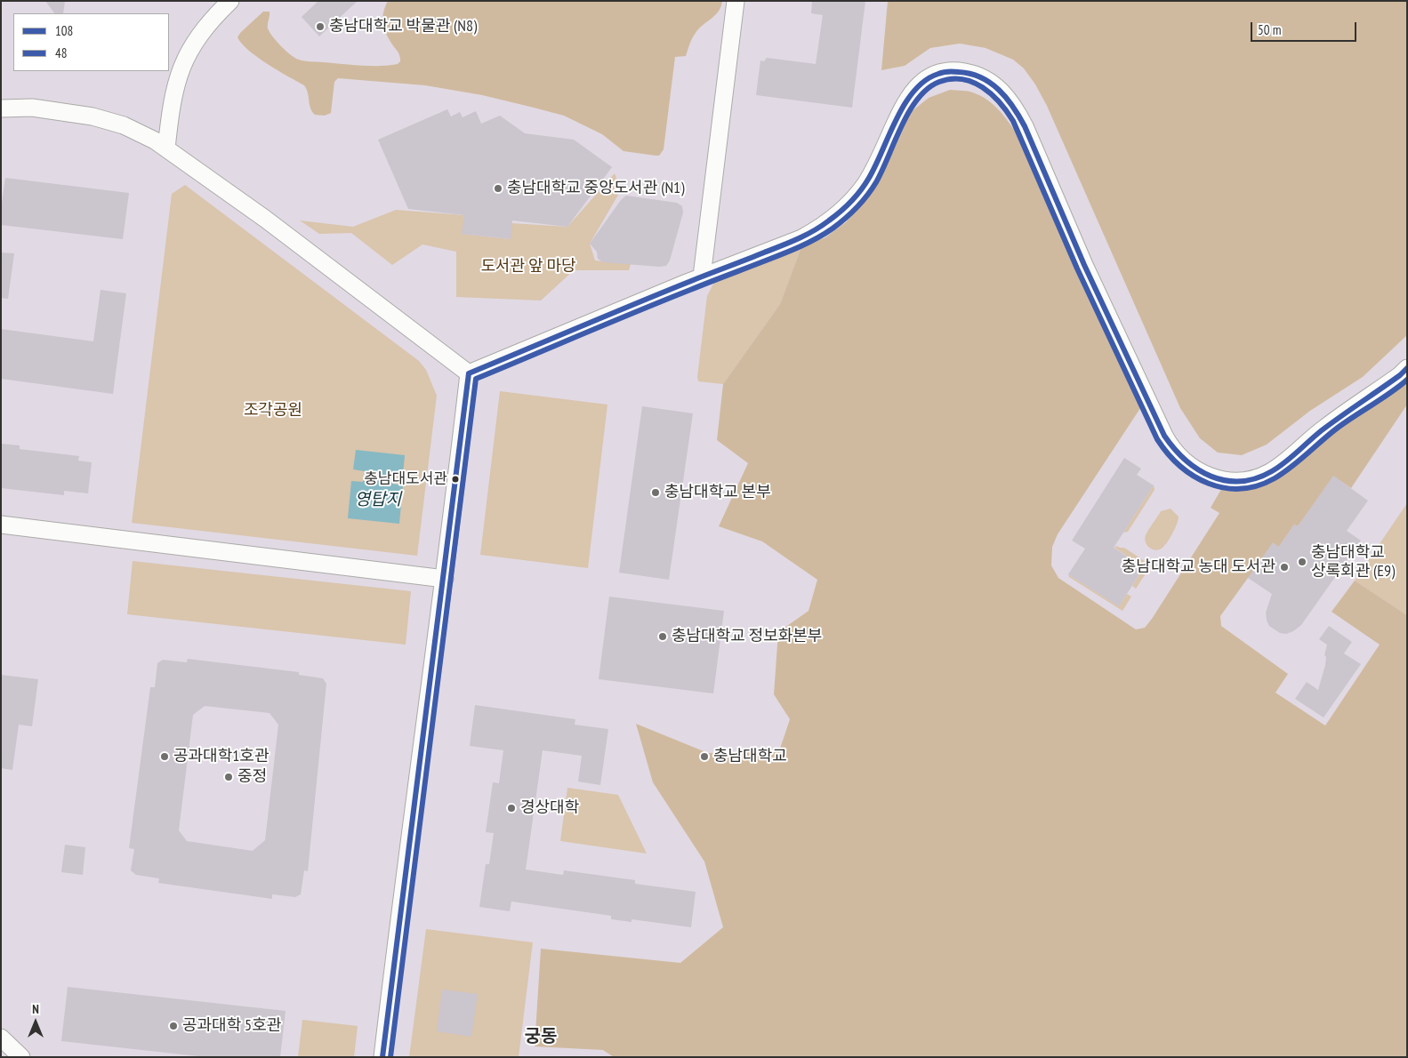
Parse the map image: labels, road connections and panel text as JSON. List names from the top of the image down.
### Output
{
  "districts": ["궁동"],
  "water": ["영탑지"],
  "parks": ["도서관 앞 마당", "조각공원"],
  "places": [
    "충남대학교 박물관 (N8)",
    "충남대학교 중앙도서관 (N1)",
    "충남대도서관",
    "충남대학교 본부",
    "충남대학교 상록회관 (E9)",
    "충남대학교 농대 도서관",
    "충남대학교 정보화본부",
    "공과대학1호관",
    "충남대학교",
    "중정",
    "경상대학",
    "공과대학 5호관"
  ],
  "lines": ["transit line 108", "transit line 48"],
  "legend": ["108", "48"],
  "scale_bar": "50 m",
  "north": "top"
}
